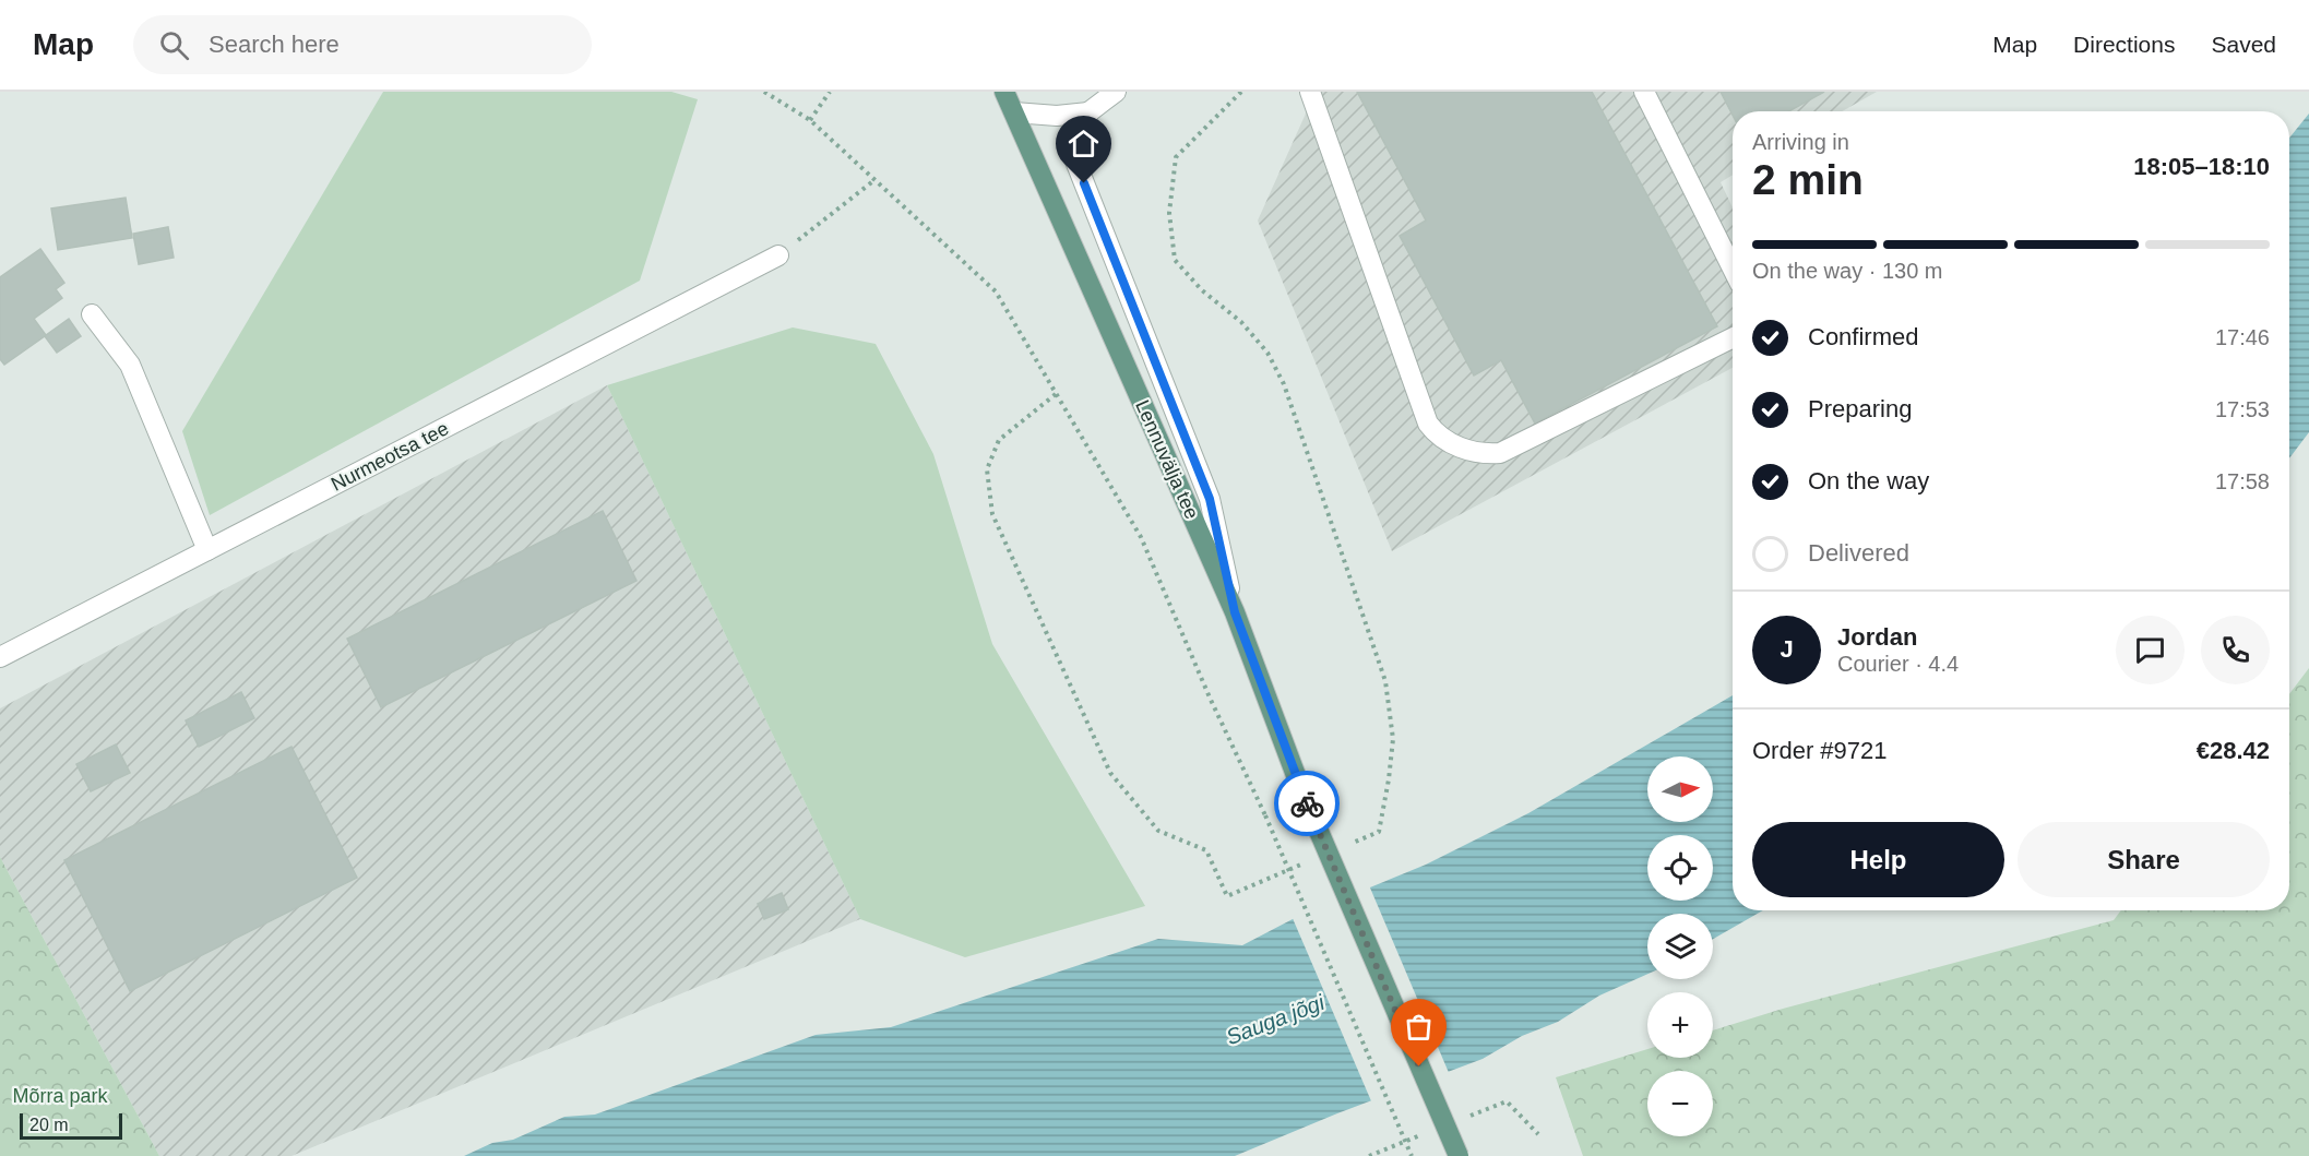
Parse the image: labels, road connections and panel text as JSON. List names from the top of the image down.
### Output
{
  "streets": {
    "main road": ["Lennuvälja tee"],
    "street": ["Nurmeotsa tee"]
  },
  "water": ["Sauga jõgi"],
  "parks": ["Mõrra park"],
  "scale_bar": "20 m",
  "north": "right",
  "page": {
    "header": "Map",
    "search": "Search here",
    "nav": ["Map", "Directions", "Saved"],
    "heading": ["2 min", "Arriving in", "18:05–18:10"],
    "panel": [
      "Jordan",
      "Courier · 4.4",
      "Order #9721",
      "€28.42"
    ],
    "bar": "On the way · 130 m",
    "list": [
      ["Confirmed", "17:46"],
      ["Preparing", "17:53"],
      ["On the way", "17:58"],
      "Delivered"
    ],
    "round": "J",
    "map_buttons": ["+", "−"],
    "buttons": ["Help", "Share"],
    "scale": "20 m"
  }
}
